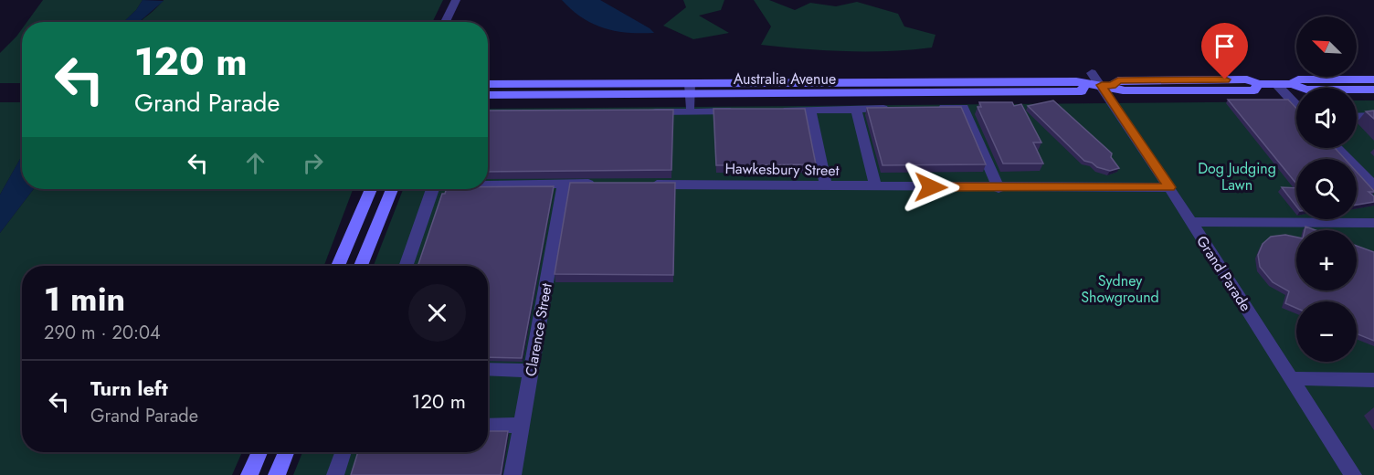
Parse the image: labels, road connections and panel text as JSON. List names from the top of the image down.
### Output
{
  "streets": {
    "main road": ["Australia Avenue"],
    "street": ["Hawkesbury Street", "Grand Parade", "Clarence Street"]
  },
  "crossings": [
    ["Australia Avenue", "Grand Parade"],
    ["Hawkesbury Street", "Grand Parade"]
  ],
  "parks": ["Dog Judging Lawn", "Sydney Showground"],
  "north": "top left",
  "page": {
    "map_buttons": ["+", "−"],
    "turn": ["120 m", "Grand Parade"],
    "heading": ["1 min", "290 m · 20:04"],
    "list": [
      {
        "name": "Turn left",
        "note": "Grand Parade",
        "value": "120 m"
      }
    ]
  }
}
